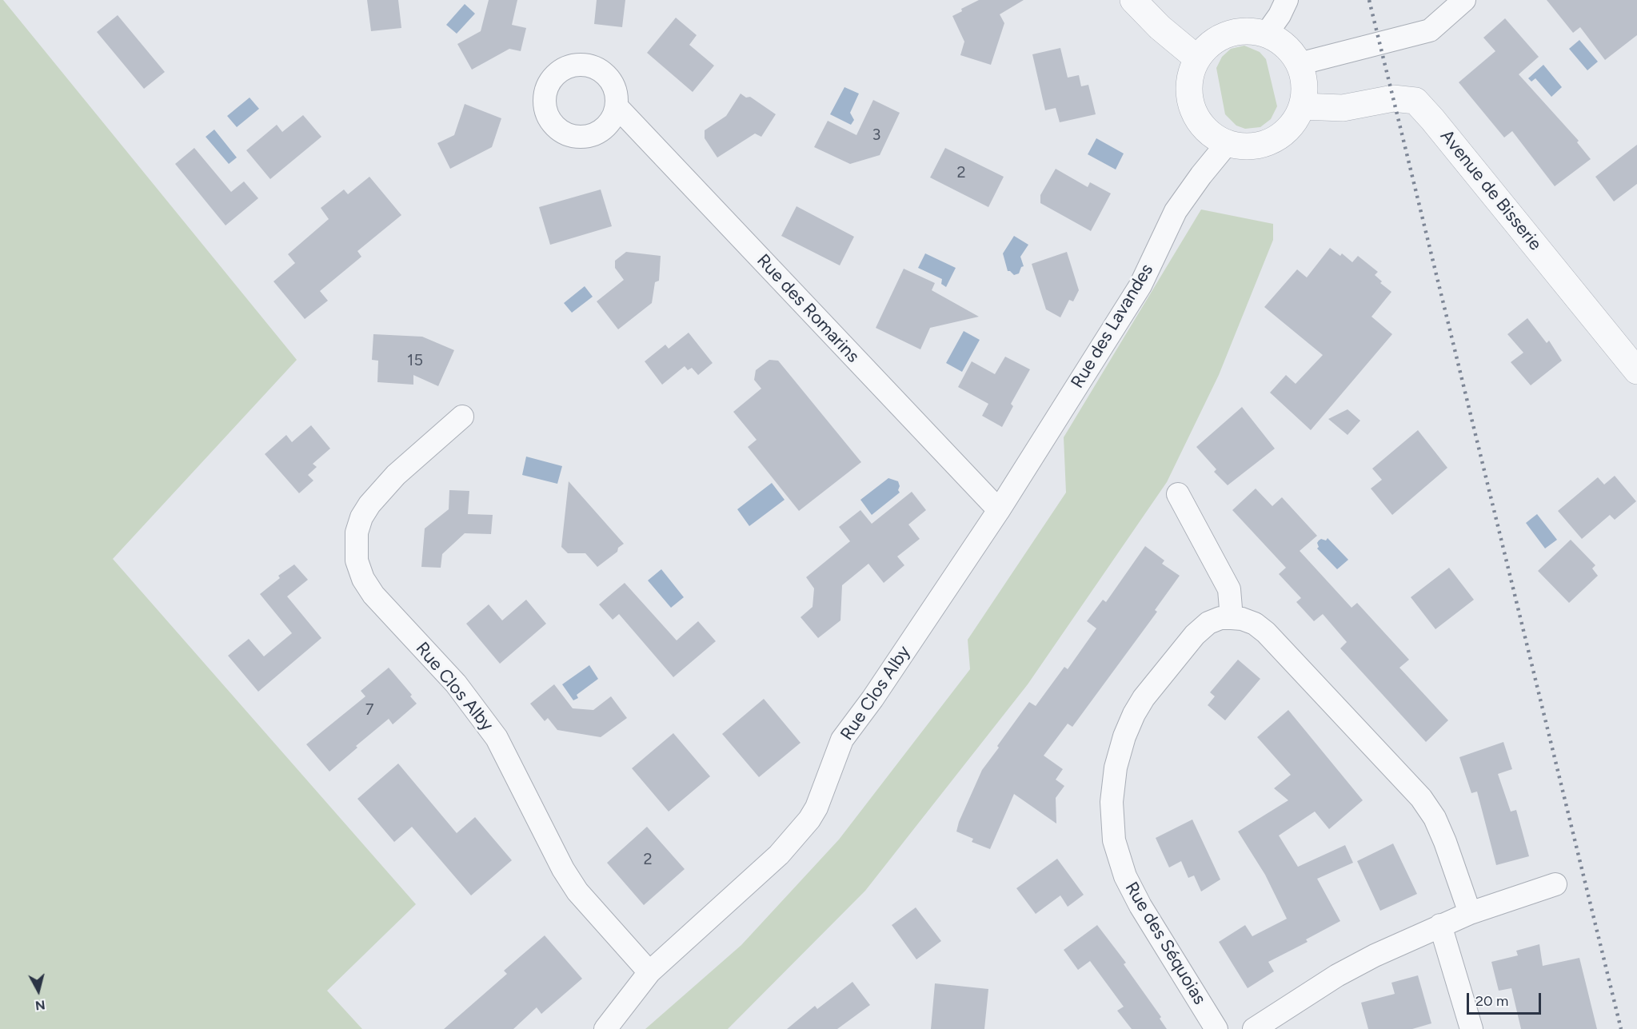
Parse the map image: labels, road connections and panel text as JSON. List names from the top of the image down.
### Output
{
  "streets": {
    "street": [
      "Avenue de Bisserie",
      "Rue des Romarins",
      "Rue des Lavandes",
      "Rue Clos Alby",
      "Rue des Séquoias"
    ]
  },
  "crossings": [
    ["Avenue de Bisserie", "Rue des Lavandes"],
    ["Rue des Romarins", "Rue des Lavandes"],
    ["Rue des Romarins", "Rue Clos Alby"],
    ["Rue des Lavandes", "Rue Clos Alby"]
  ],
  "house_numbers": [
    "3",
    "2",
    "15",
    "7",
    "2"
  ],
  "scale_bar": "20 m",
  "north": "bottom"
}
